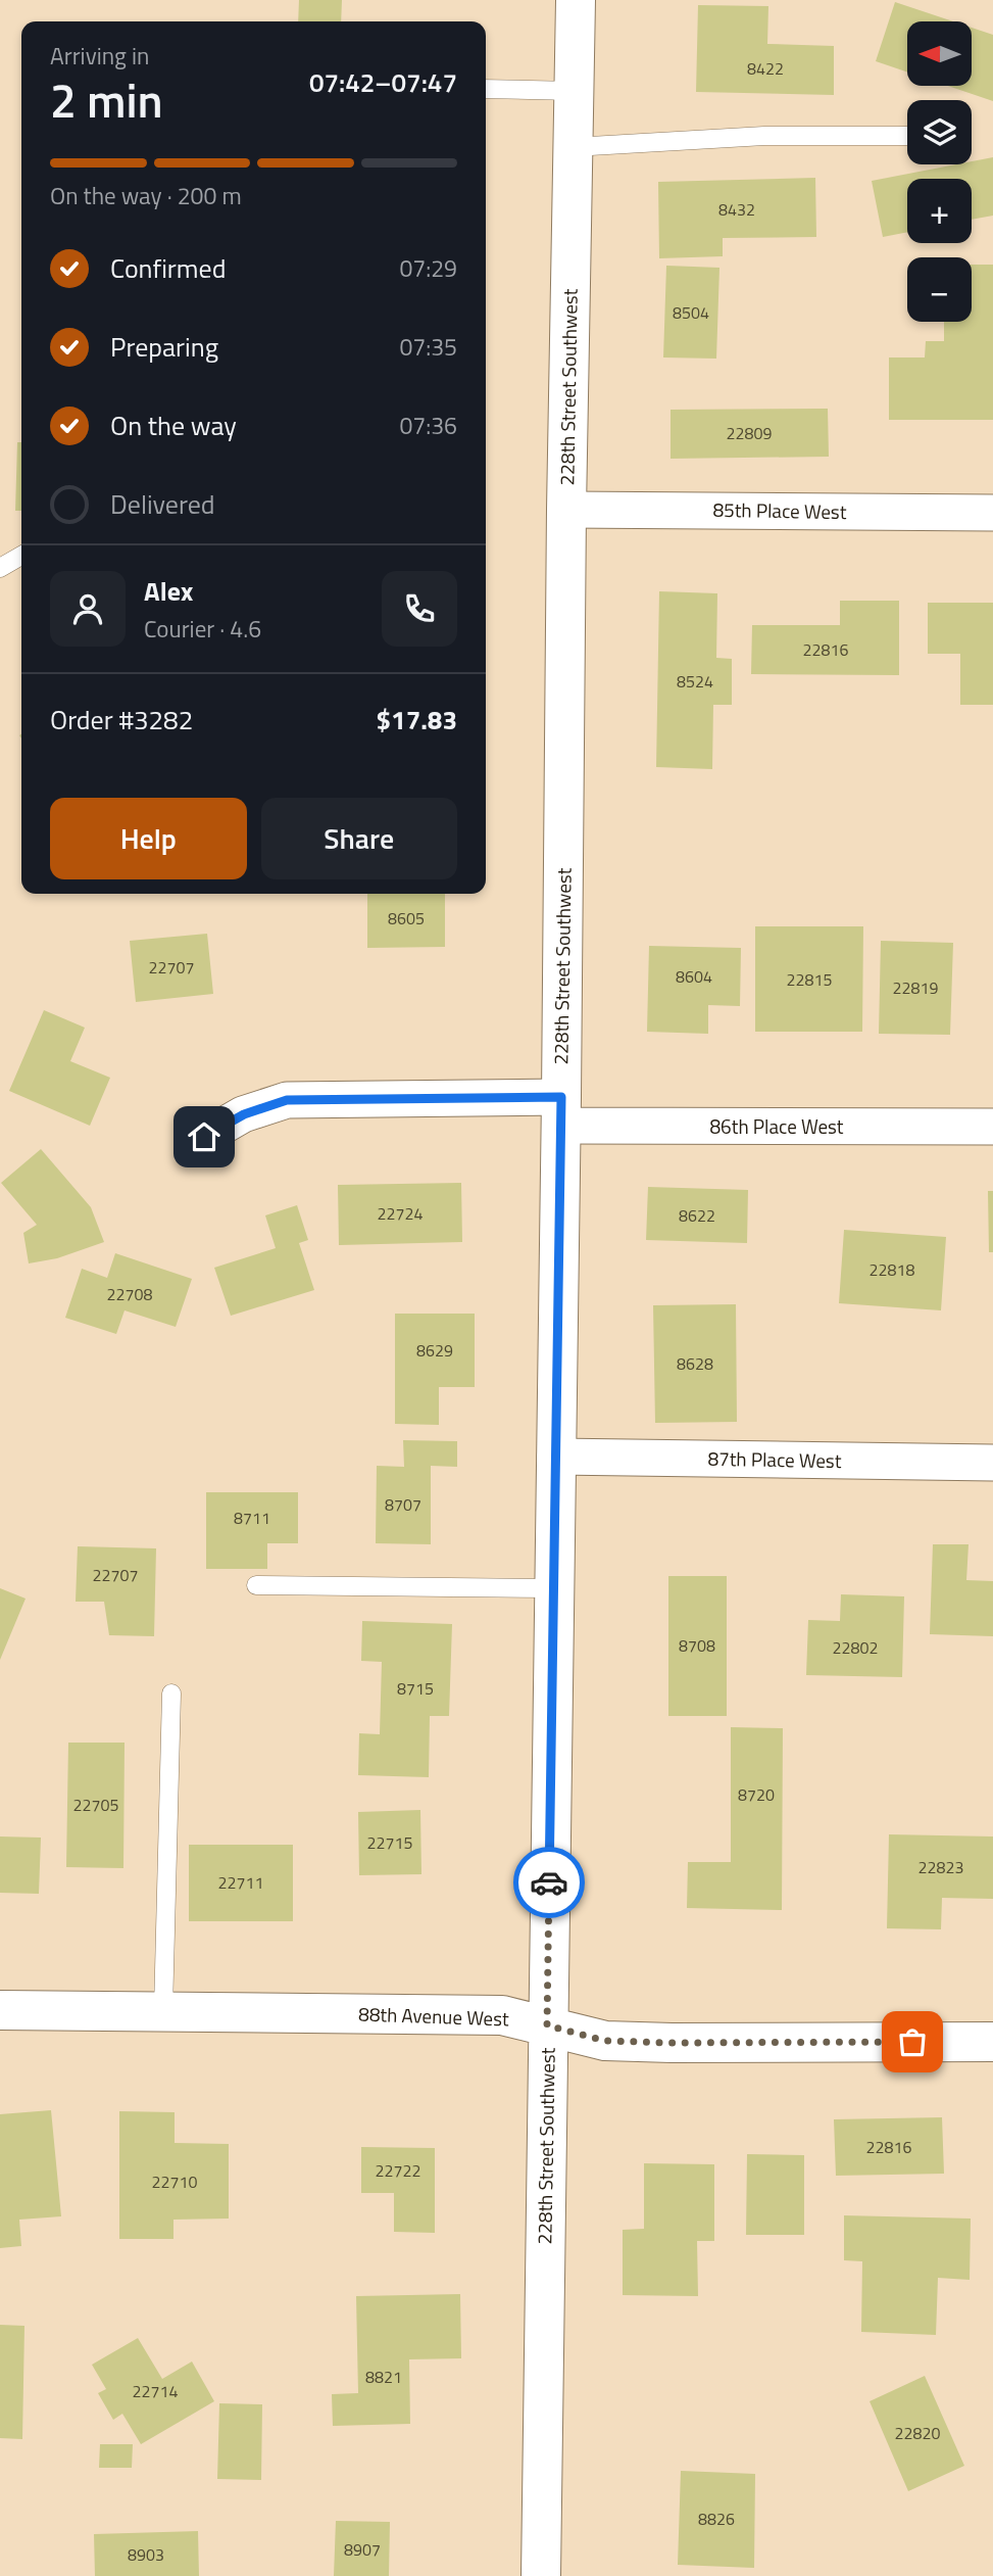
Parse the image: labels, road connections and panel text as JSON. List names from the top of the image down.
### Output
{
  "streets": {
    "street": [
      "228th Street Southwest",
      "85th Place West",
      "86th Place West",
      "87th Place West",
      "88th Avenue West"
    ]
  },
  "crossings": [
    ["228th Street Southwest", "85th Place West"],
    ["228th Street Southwest", "86th Place West"],
    ["228th Street Southwest", "87th Place West"],
    ["228th Street Southwest", "88th Avenue West"]
  ],
  "house_numbers": [
    "8422",
    "8432",
    "8504",
    "22809",
    "22816",
    "8524",
    "8605",
    "22707",
    "8604",
    "22815",
    "22819",
    "22724",
    "8622",
    "22818",
    "22708",
    "8629",
    "8628",
    "8707",
    "8711",
    "22707",
    "8708",
    "22802",
    "8715",
    "8720",
    "22705",
    "22715",
    "22823",
    "22711",
    "22816",
    "22722",
    "22710",
    "8821",
    "22714",
    "22820",
    "8826",
    "8907",
    "8903"
  ],
  "north": "left",
  "page": {
    "map_buttons": ["+", "−"],
    "heading": ["2 min", "Arriving in", "07:42–07:47"],
    "panel": [
      "Alex",
      "Courier · 4.6",
      "Order #3282",
      "$17.83"
    ],
    "bar": "On the way · 200 m",
    "list": [
      ["Confirmed", "07:29"],
      ["Preparing", "07:35"],
      ["On the way", "07:36"],
      "Delivered"
    ],
    "buttons": ["Help", "Share"]
  }
}
